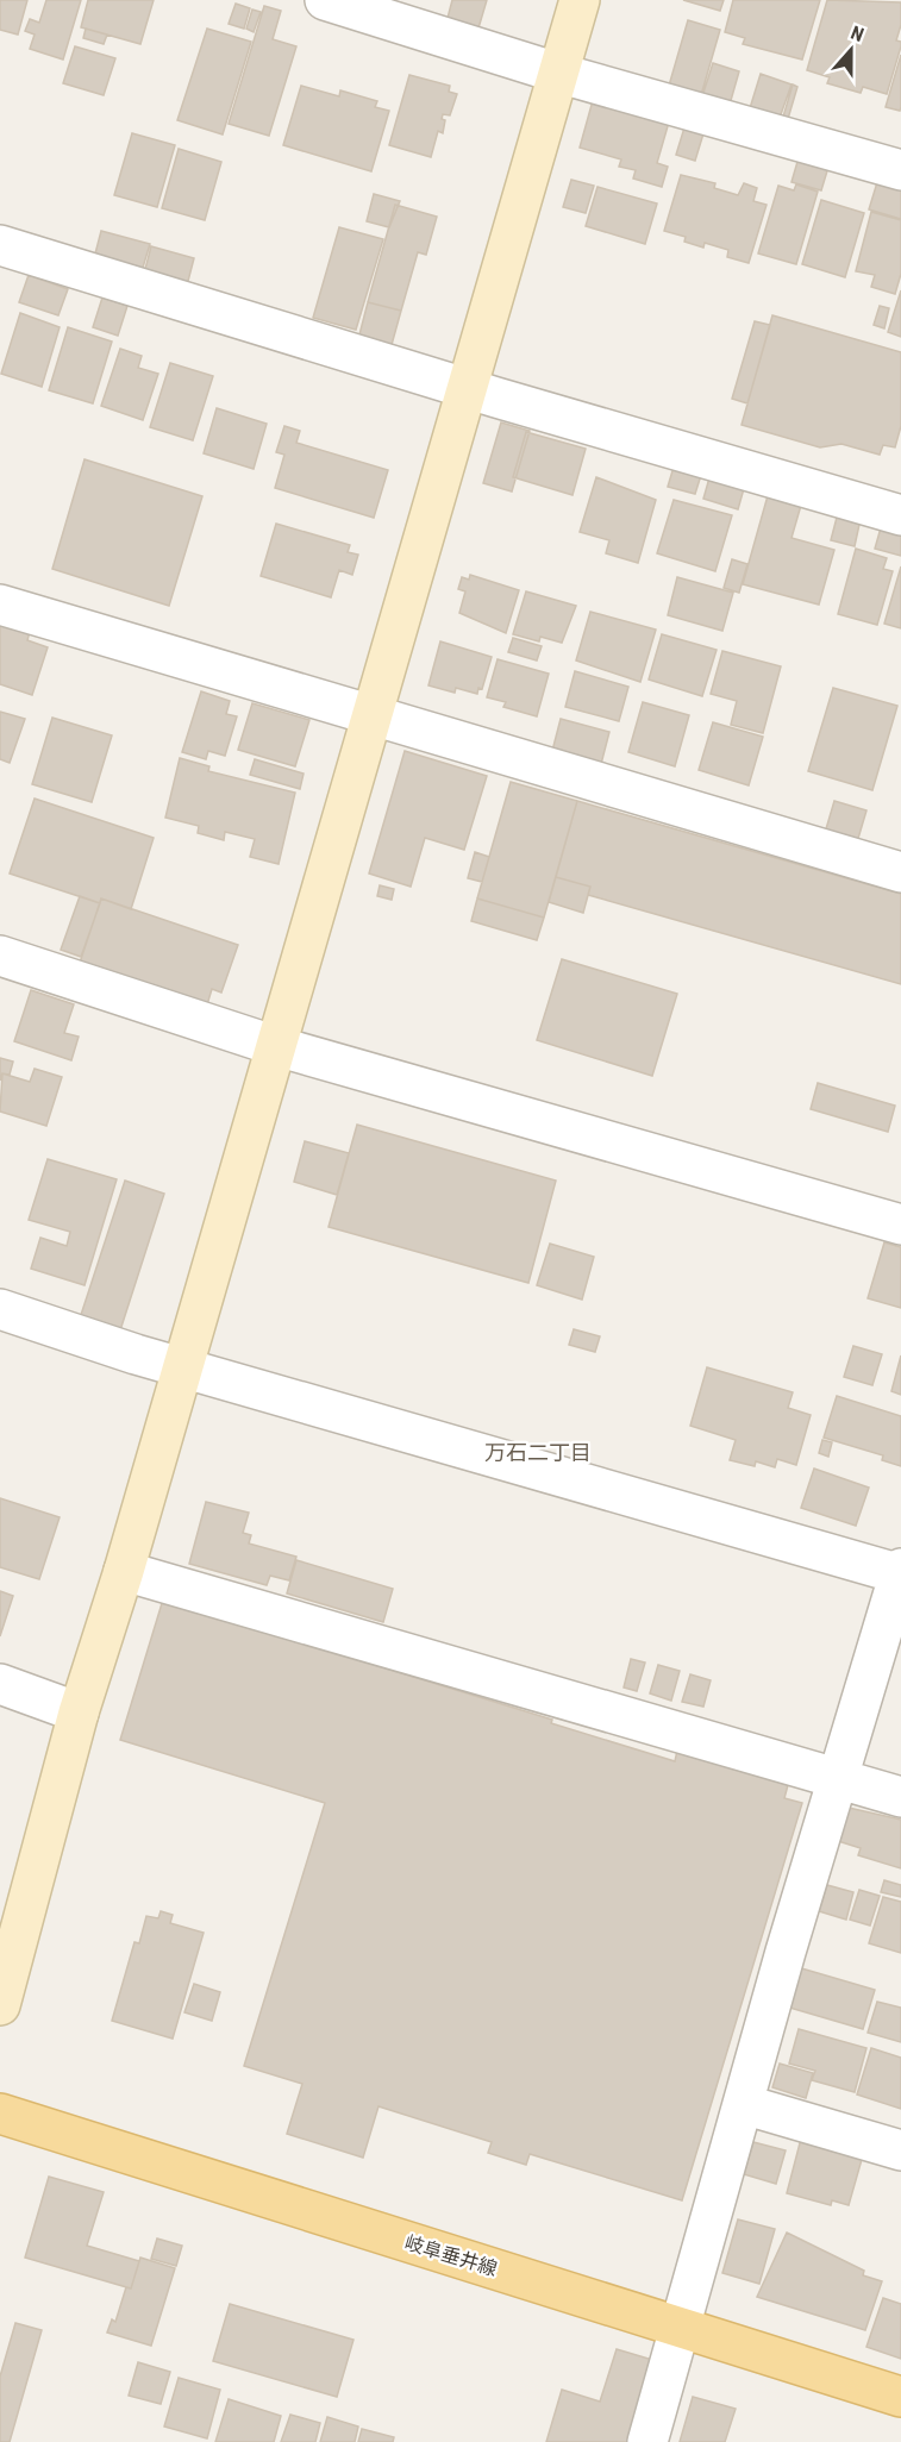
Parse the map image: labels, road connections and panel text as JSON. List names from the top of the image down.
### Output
{
  "streets": {
    "main road": ["岐阜垂井線"]
  },
  "districts": ["万石二丁目"],
  "north": "top"
}
